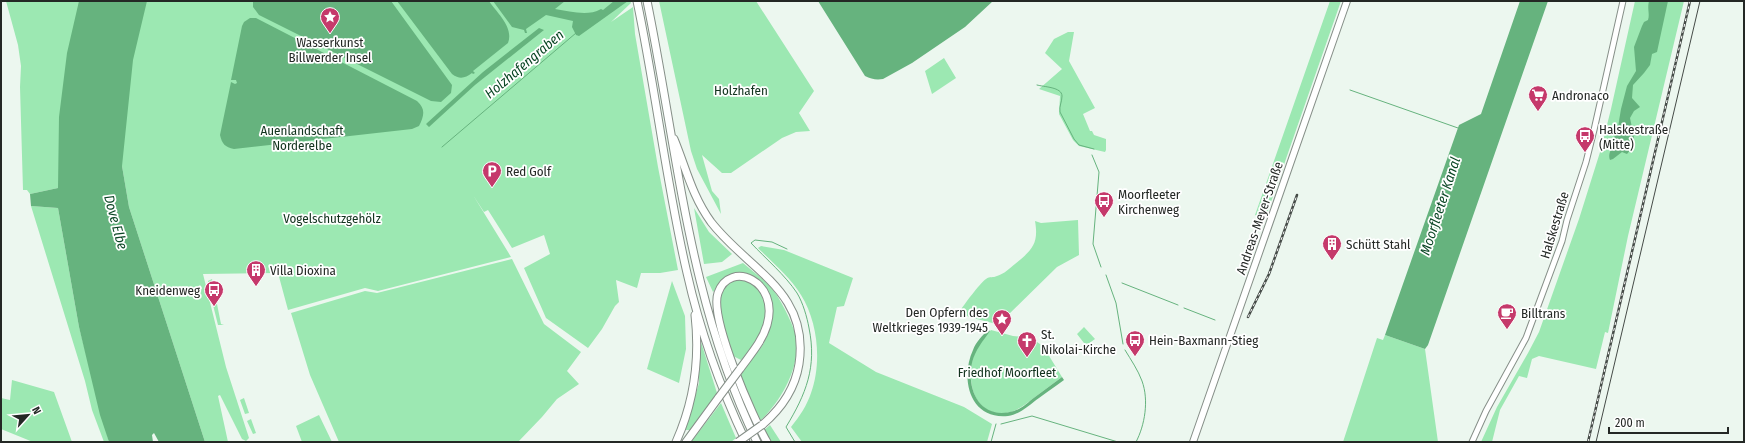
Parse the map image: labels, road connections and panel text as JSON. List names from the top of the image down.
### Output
{
  "streets": {
    "main road": ["Andreas-Meyer-Straße"],
    "street": ["Halskestraße"]
  },
  "water": ["Holzhafengraben", "Moorfleeter Kanal", "Dove Elbe"],
  "parks": [
    "Holzhafen",
    "Auenlandschaft Norderelbe",
    "Vogelschutzgehölz",
    "Friedhof Moorfleet"
  ],
  "places": {
    "place": ["Wasserkunst Billwerder Insel", "Den Opfern des Weltkrieges 1939-1945"],
    "supermarket": ["Andronaco"],
    "bus stop": [
      "Halskestraße (Mitte)",
      "Moorfleeter Kirchenweg",
      "Kneidenweg",
      "Hein-Baxmann-Stieg"
    ],
    "parking": ["Red Golf"],
    "building": ["Schütt Stahl", "Villa Dioxina"],
    "cafe": ["Billtrans"],
    "church": ["St. Nikolai-Kirche"]
  },
  "scale_bar": "200 m",
  "north": "top right"
}
